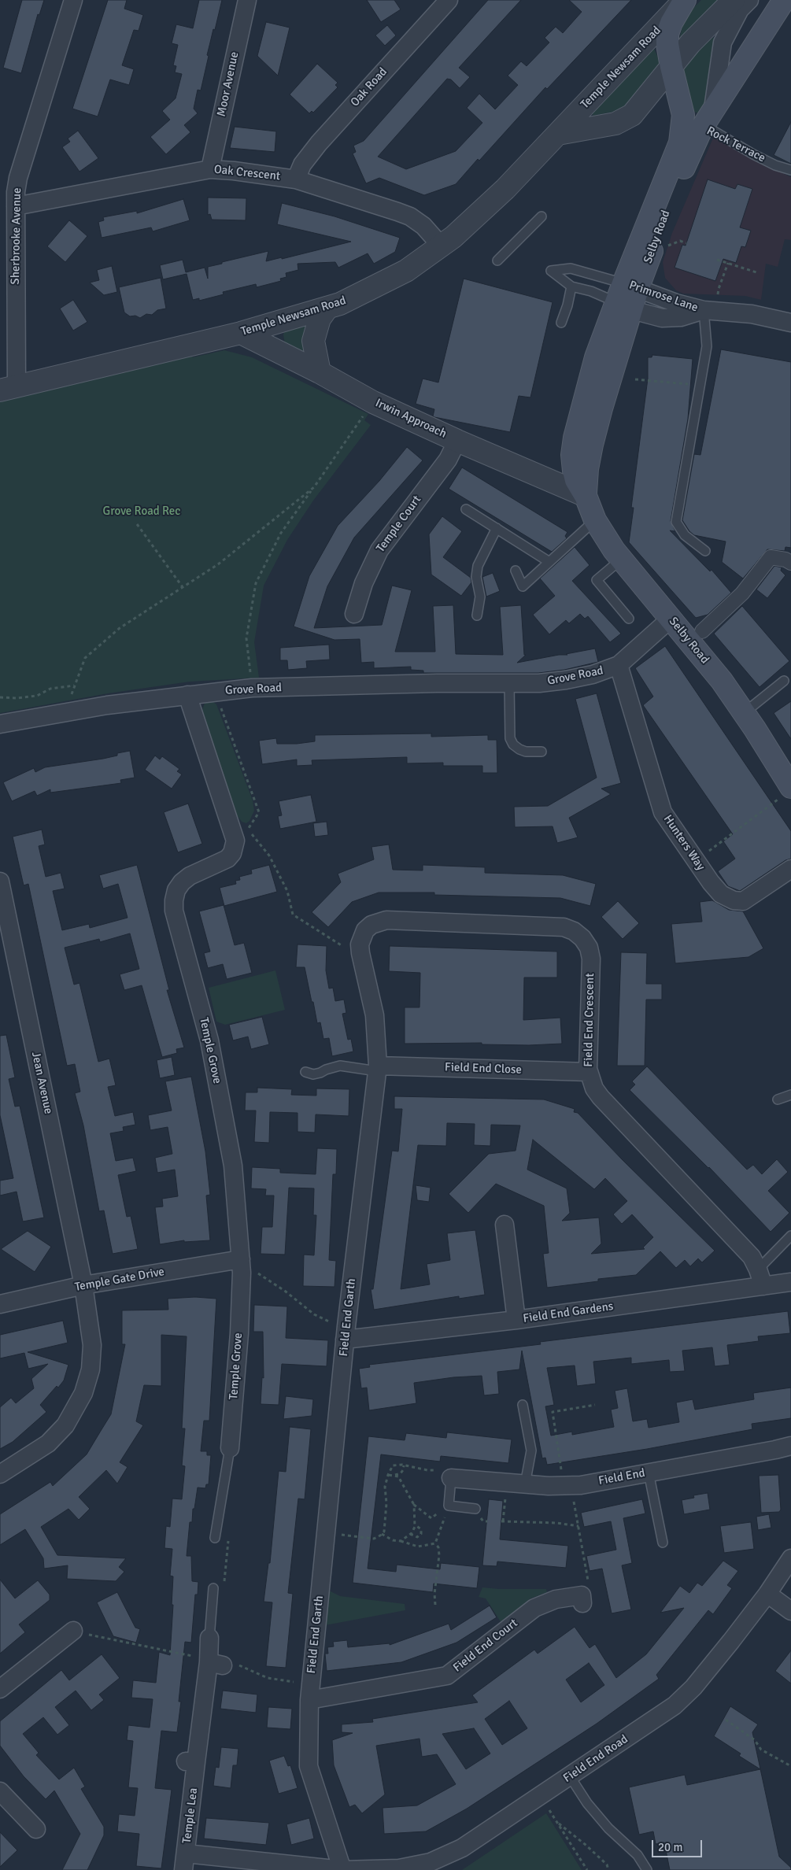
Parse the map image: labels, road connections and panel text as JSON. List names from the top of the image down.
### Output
{
  "streets": {
    "main road": ["Selby Road"],
    "street": [
      "Temple Newsam Road",
      "Moor Avenue",
      "Oak Road",
      "Rock Terrace",
      "Oak Crescent",
      "Sherbrooke Avenue",
      "Primrose Lane",
      "Irwin Approach",
      "Temple Court",
      "Grove Road",
      "Hunters Way",
      "Field End Crescent",
      "Temple Grove",
      "Field End Close",
      "Jean Avenue",
      "Temple Gate Drive",
      "Field End Gardens",
      "Field End Garth",
      "Field End",
      "Field End Court",
      "Field End Road",
      "Temple Lea"
    ]
  },
  "crossings": [
    ["Temple Newsam Road", "Oak Crescent"],
    ["Temple Newsam Road", "Sherbrooke Avenue"],
    ["Temple Newsam Road", "Selby Road"],
    ["Temple Newsam Road", "Irwin Approach"],
    ["Moor Avenue", "Oak Crescent"],
    ["Oak Road", "Oak Crescent"],
    ["Rock Terrace", "Selby Road"],
    ["Oak Crescent", "Sherbrooke Avenue"],
    ["Selby Road", "Primrose Lane"],
    ["Selby Road", "Irwin Approach"],
    ["Selby Road", "Grove Road"],
    ["Irwin Approach", "Temple Court"],
    ["Grove Road", "Hunters Way"],
    ["Grove Road", "Temple Grove"],
    ["Field End Crescent", "Field End Close"],
    ["Field End Crescent", "Field End Gardens"],
    ["Field End Crescent", "Field End Garth"],
    ["Temple Grove", "Temple Gate Drive"],
    ["Field End Close", "Field End Garth"],
    ["Jean Avenue", "Temple Gate Drive"],
    ["Field End Gardens", "Field End Garth"],
    ["Field End Garth", "Field End Court"],
    ["Field End Road", "Temple Lea"]
  ],
  "parks": ["Grove Road Rec"],
  "scale_bar": "20 m"
}
